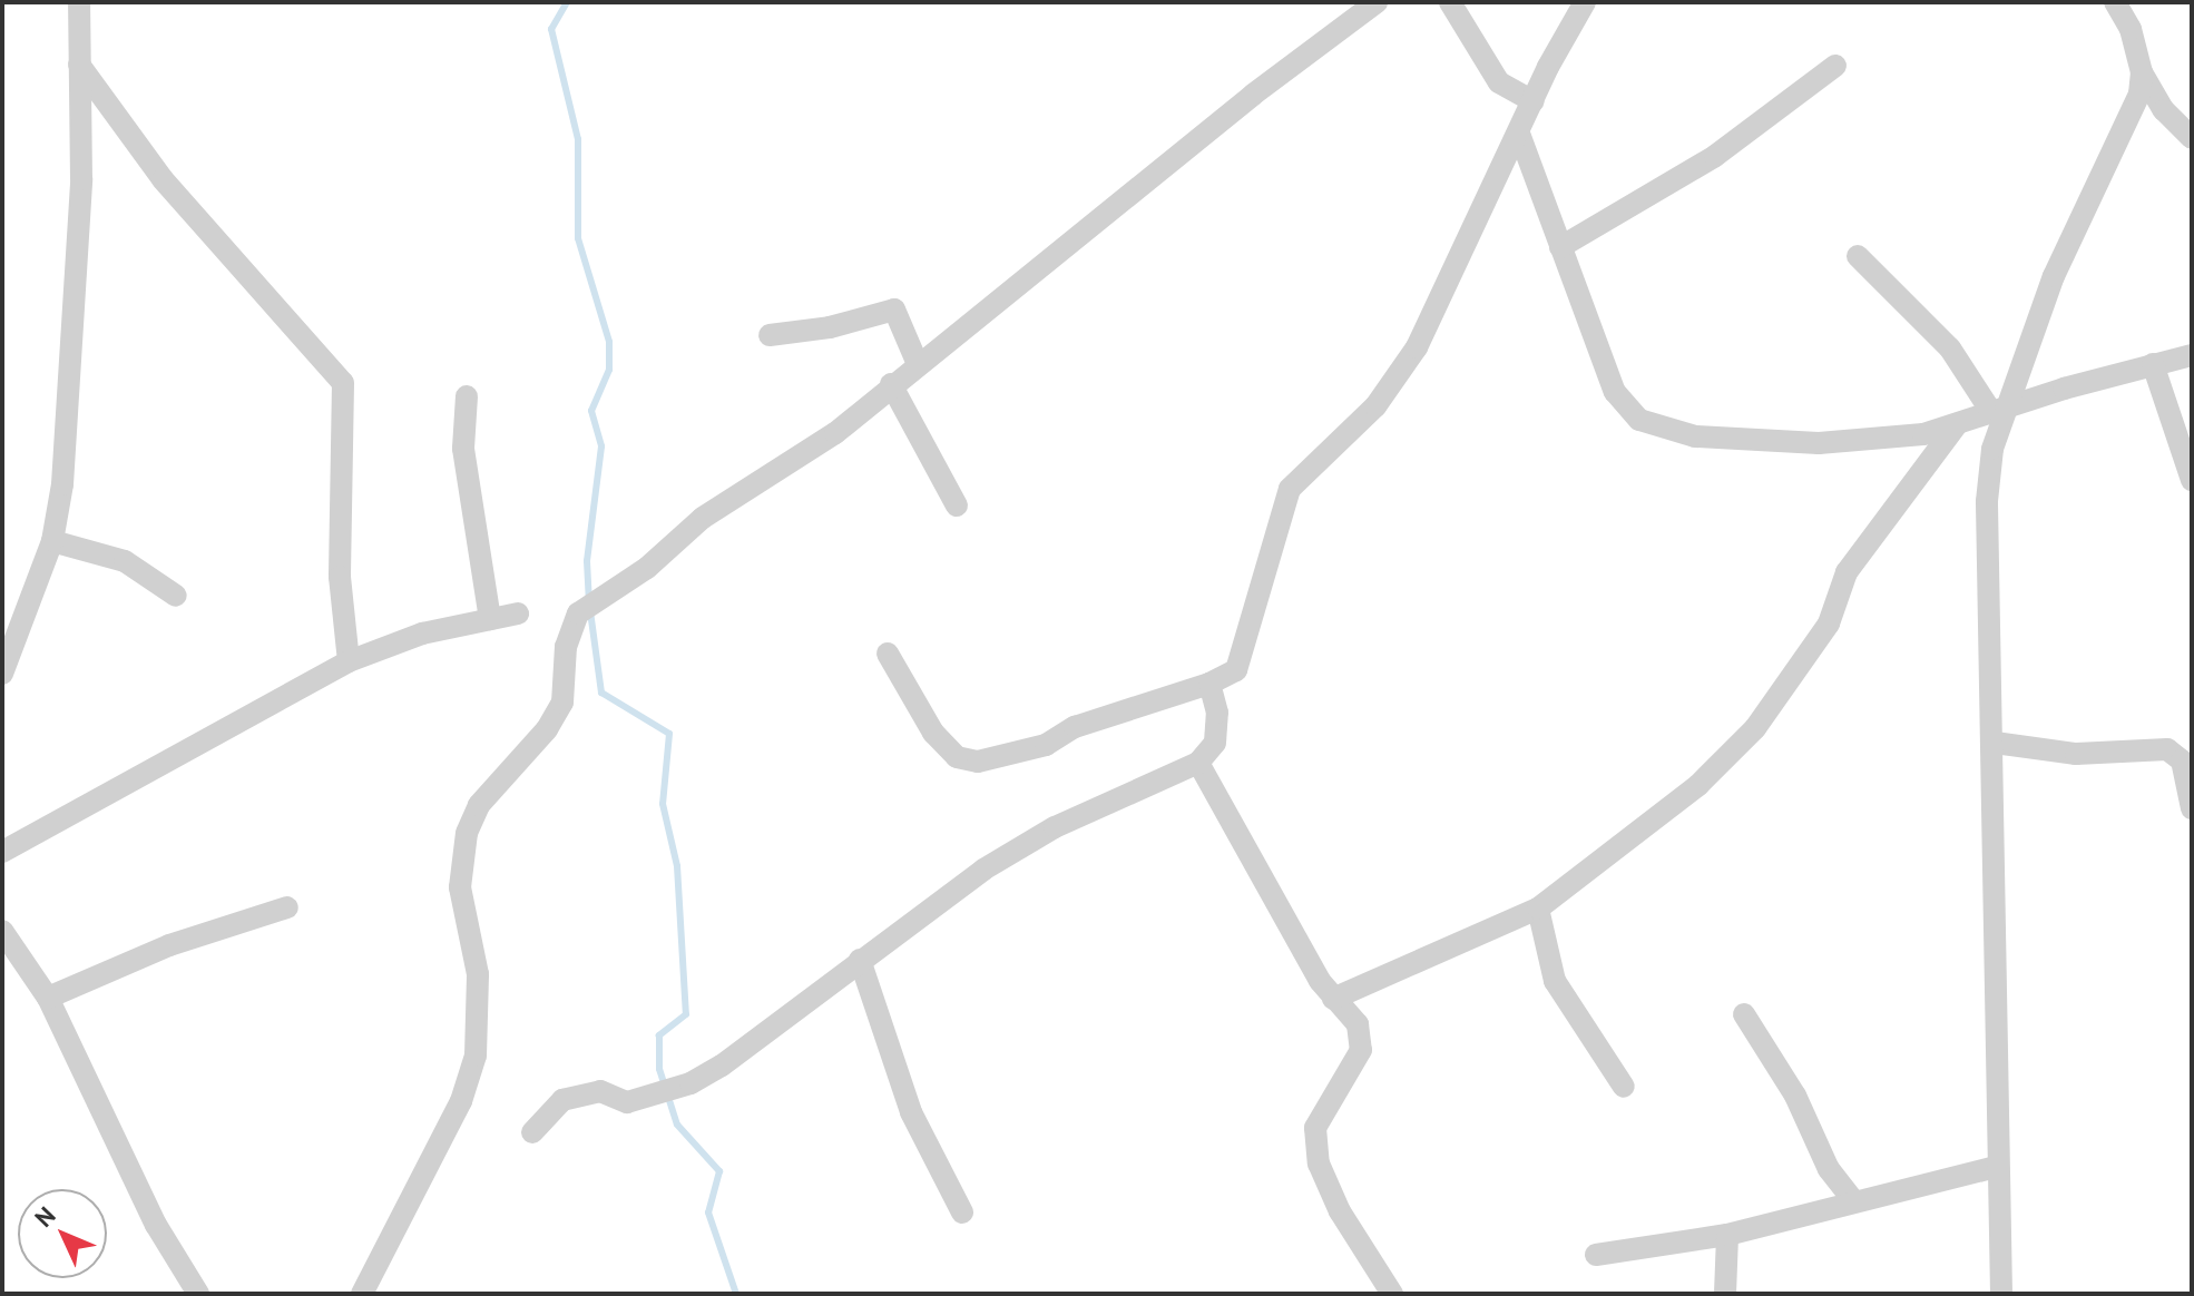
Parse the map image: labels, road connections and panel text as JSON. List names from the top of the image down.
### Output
{
  "north": "top left"
}
